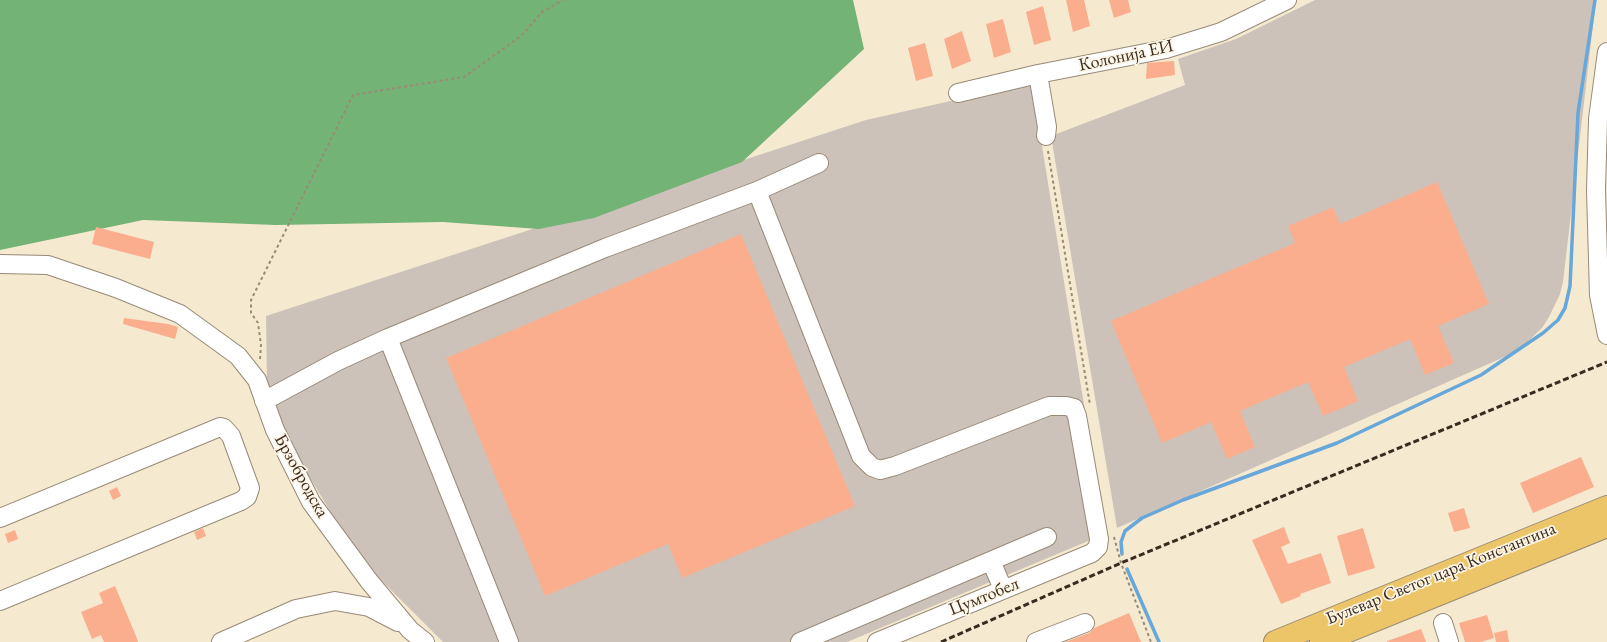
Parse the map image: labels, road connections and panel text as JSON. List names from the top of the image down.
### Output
{
  "streets": {
    "main road": ["Булевар Светог цара Константина"],
    "street": ["Колонија ЕИ", "Брзобродска", "Цумтобел"]
  }
}
